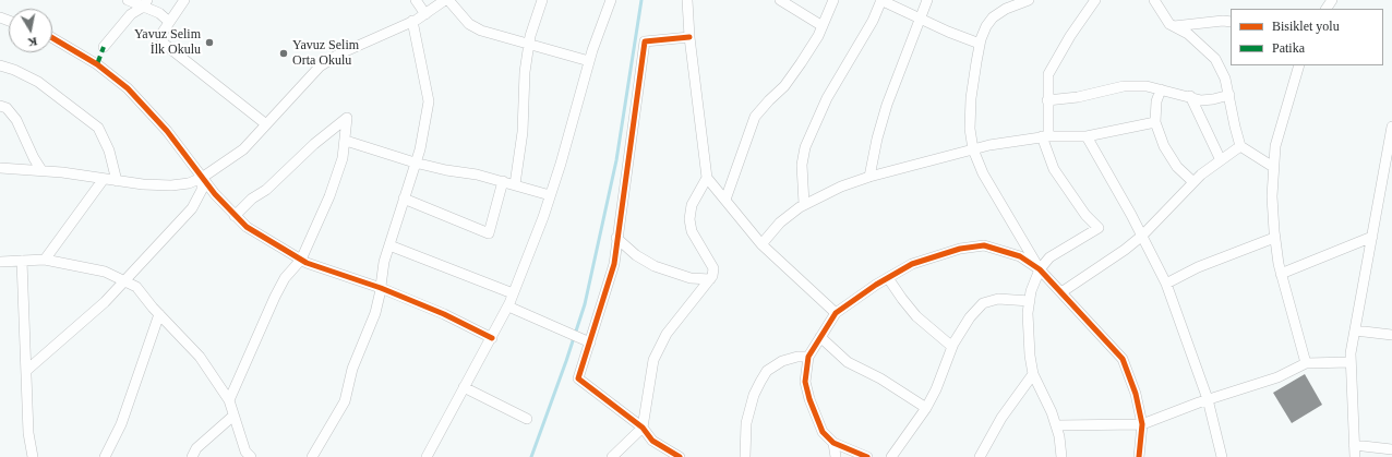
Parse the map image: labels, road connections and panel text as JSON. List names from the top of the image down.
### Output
{
  "places": ["Yavuz Selim İlk Okulu", "Yavuz Selim Orta Okulu"],
  "legend": ["Bisiklet yolu", "Patika"],
  "north": "bottom"
}
